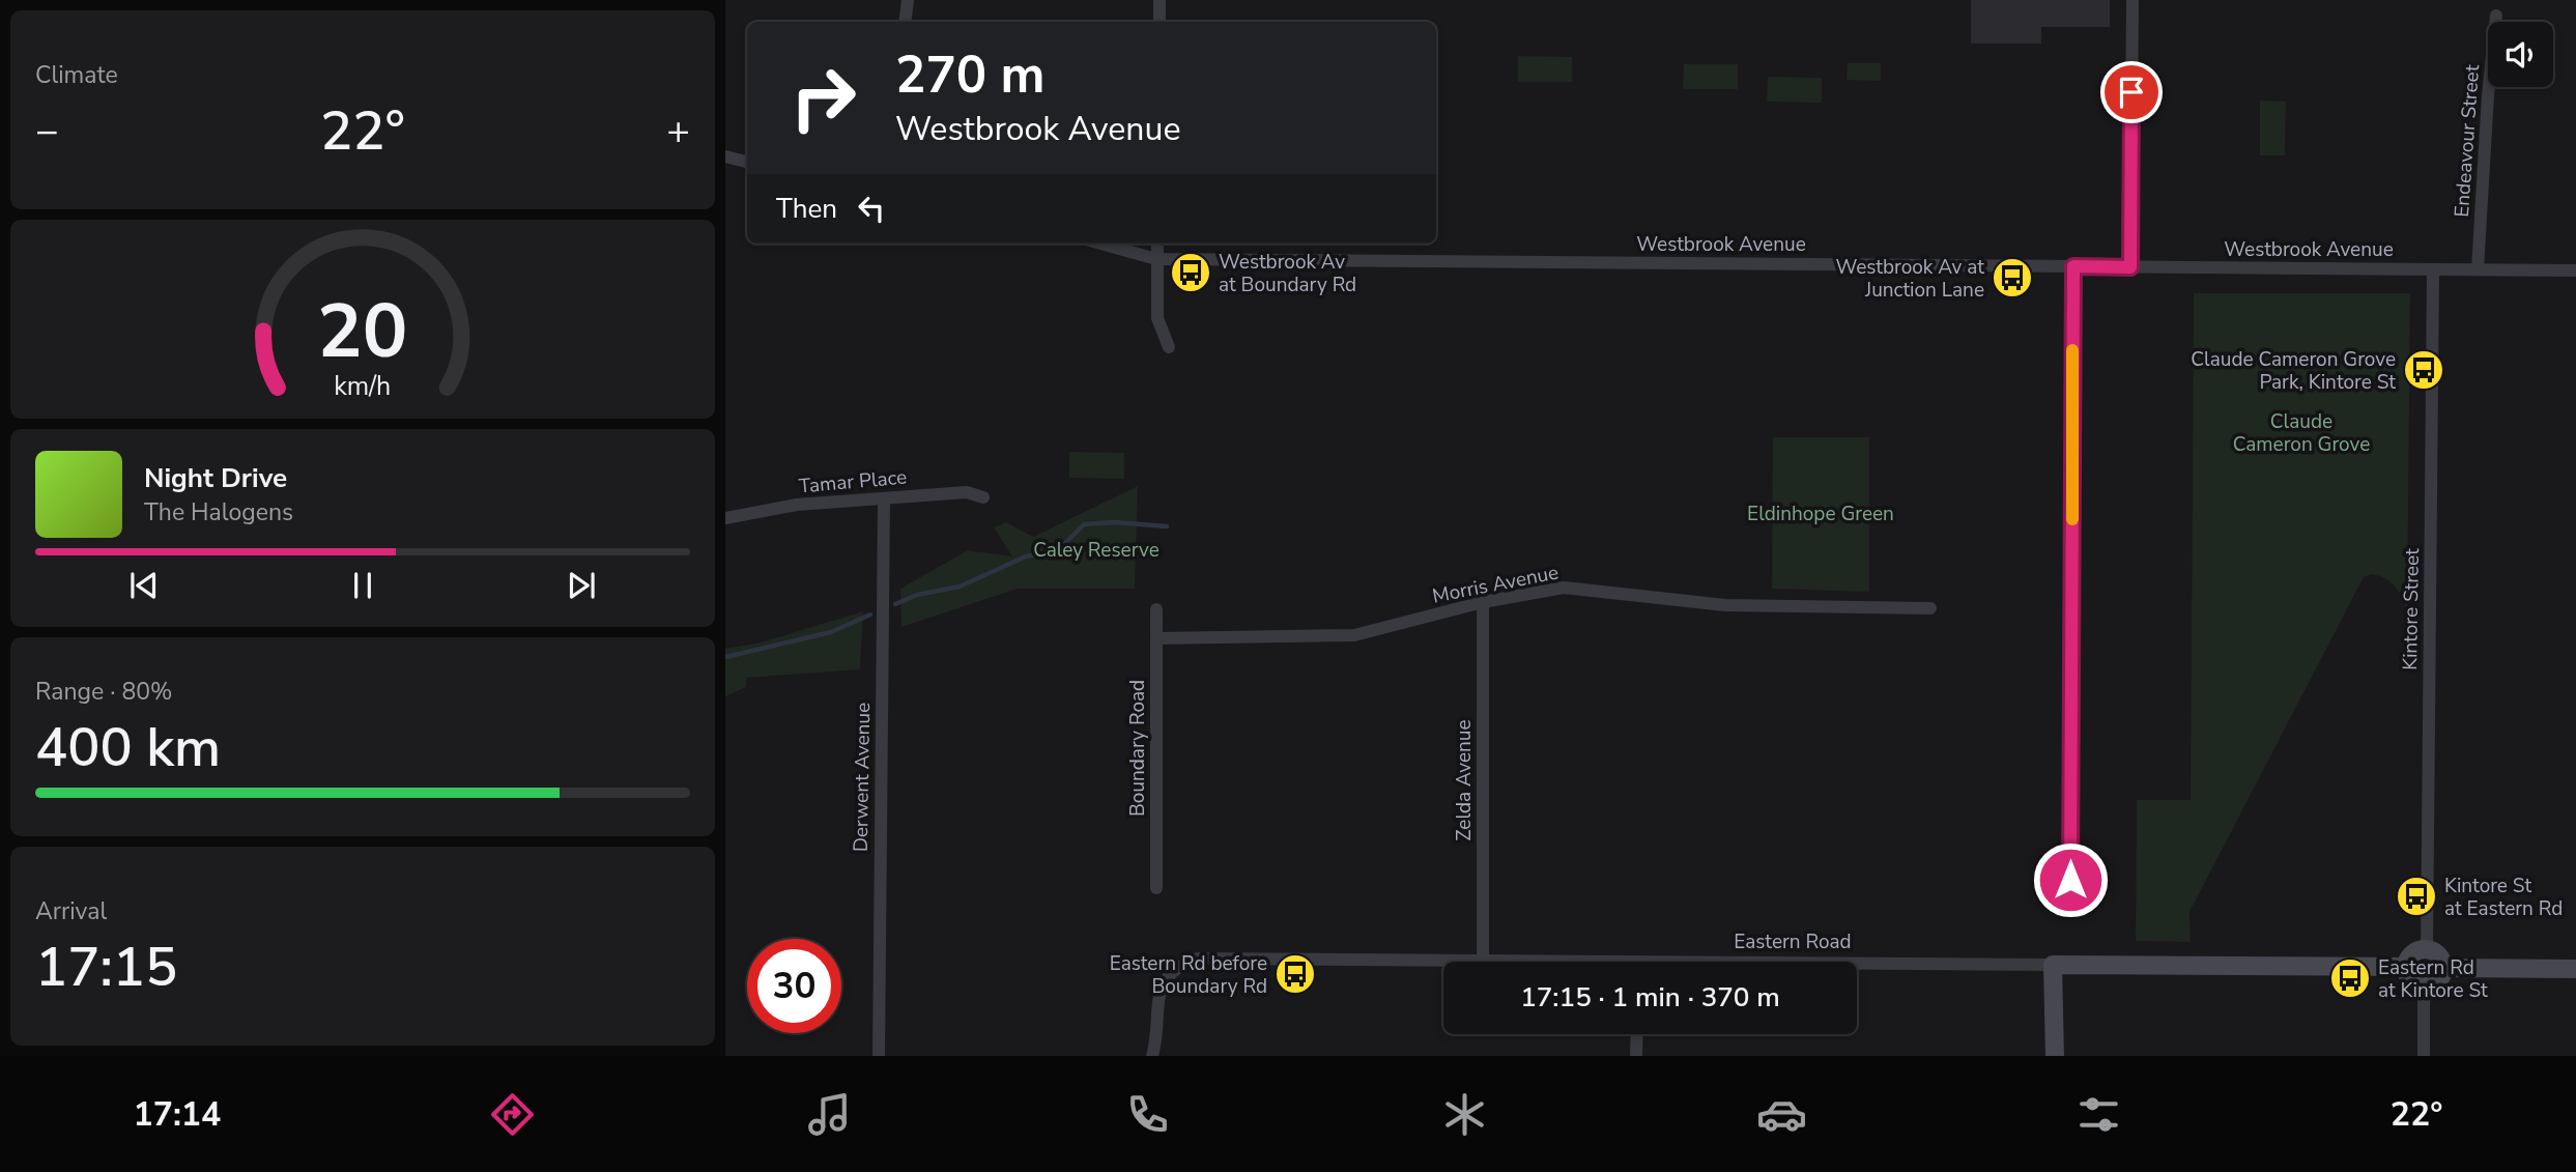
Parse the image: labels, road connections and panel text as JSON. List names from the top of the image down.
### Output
{
  "streets": {
    "main road": ["Eastern Road"],
    "street": [
      "Endeavour Street",
      "Westbrook Avenue",
      "Tamar Place",
      "Morris Avenue",
      "Kintore Street",
      "Boundary Road",
      "Derwent Avenue",
      "Zelda Avenue"
    ]
  },
  "crossings": [
    ["Endeavour Street", "Westbrook Avenue"],
    ["Westbrook Avenue", "Kintore Street"],
    ["Tamar Place", "Derwent Avenue"],
    ["Morris Avenue", "Boundary Road"],
    ["Morris Avenue", "Zelda Avenue"],
    ["Kintore Street", "Eastern Road"],
    ["Zelda Avenue", "Eastern Road"]
  ],
  "parks": ["Claude Cameron Grove", "Eldinhope Green", "Caley Reserve"],
  "places": {
    "bus stop": [
      "Westbrook Av at Boundary Rd",
      "Westbrook Av at Junction Lane",
      "Claude Cameron Grove Park, Kintore St",
      "Kintore St at Eastern Rd",
      "Eastern Rd before Boundary Rd",
      "Eastern Rd at Kintore St"
    ]
  },
  "page": {
    "tile": [
      "Climate",
      ["Range · 80%", "400 km"],
      ["Arrival", "17:15"]
    ],
    "turn": ["270 m", "Westbrook Avenue"],
    "heat": ["−", "22°", "+"],
    "then": "Then",
    "song": ["Night Drive", "The Halogens"],
    "limit": "30",
    "trip": "17:15 · 1 min · 370 m",
    "tabs": ["17:14", "22°"],
    "gauge": ["20", "km/h"]
  }
}
